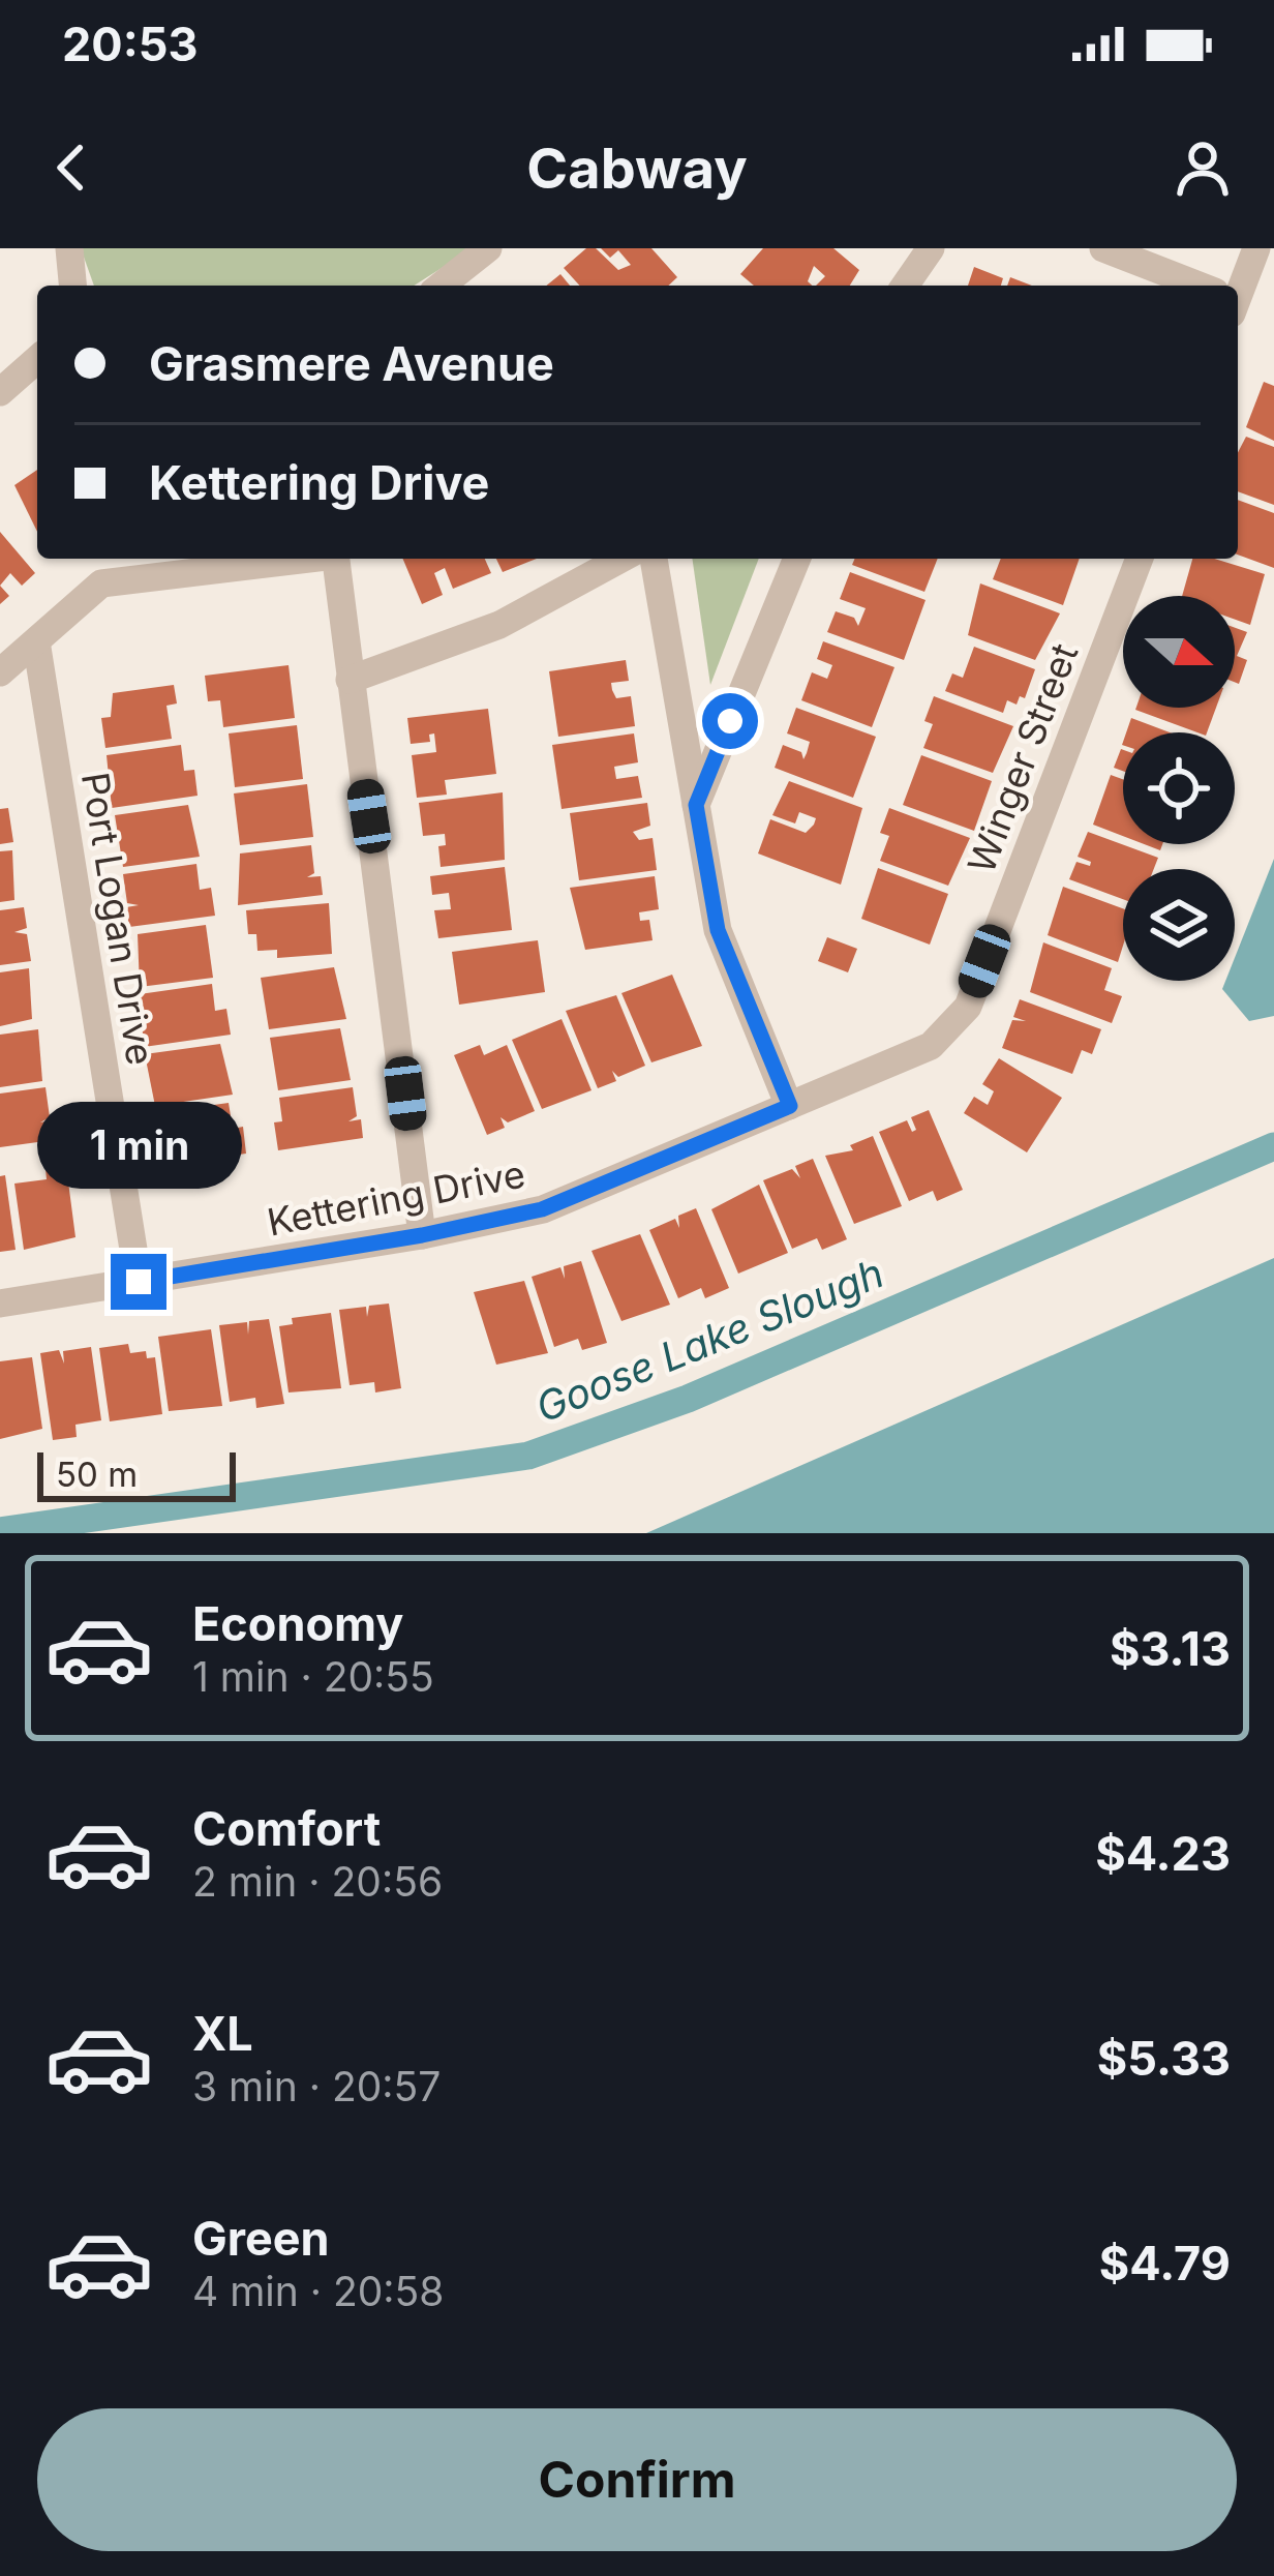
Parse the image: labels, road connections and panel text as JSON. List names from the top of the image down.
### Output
{
  "streets": {
    "street": ["Winger Street", "Port Logan Drive", "Kettering Drive"]
  },
  "crossings": [
    ["Winger Street", "Kettering Drive"],
    ["Port Logan Drive", "Kettering Drive"]
  ],
  "water": ["Goose Lake Slough"],
  "scale_bar": "50 m",
  "north": "right",
  "page": {
    "status": "20:53",
    "header": "Cabway",
    "banner": ["Grasmere Avenue", "Kettering Drive"],
    "bubble": "1 min",
    "scale": "50 m",
    "list": [
      {
        "name": "Economy",
        "note": "1 min · 20:55",
        "value": "$3.13"
      },
      {
        "name": "Comfort",
        "note": "2 min · 20:56",
        "value": "$4.23"
      },
      {
        "name": "XL",
        "note": "3 min · 20:57",
        "value": "$5.33"
      },
      {
        "name": "Green",
        "note": "4 min · 20:58",
        "value": "$4.79"
      }
    ],
    "buttons": "Confirm"
  }
}
